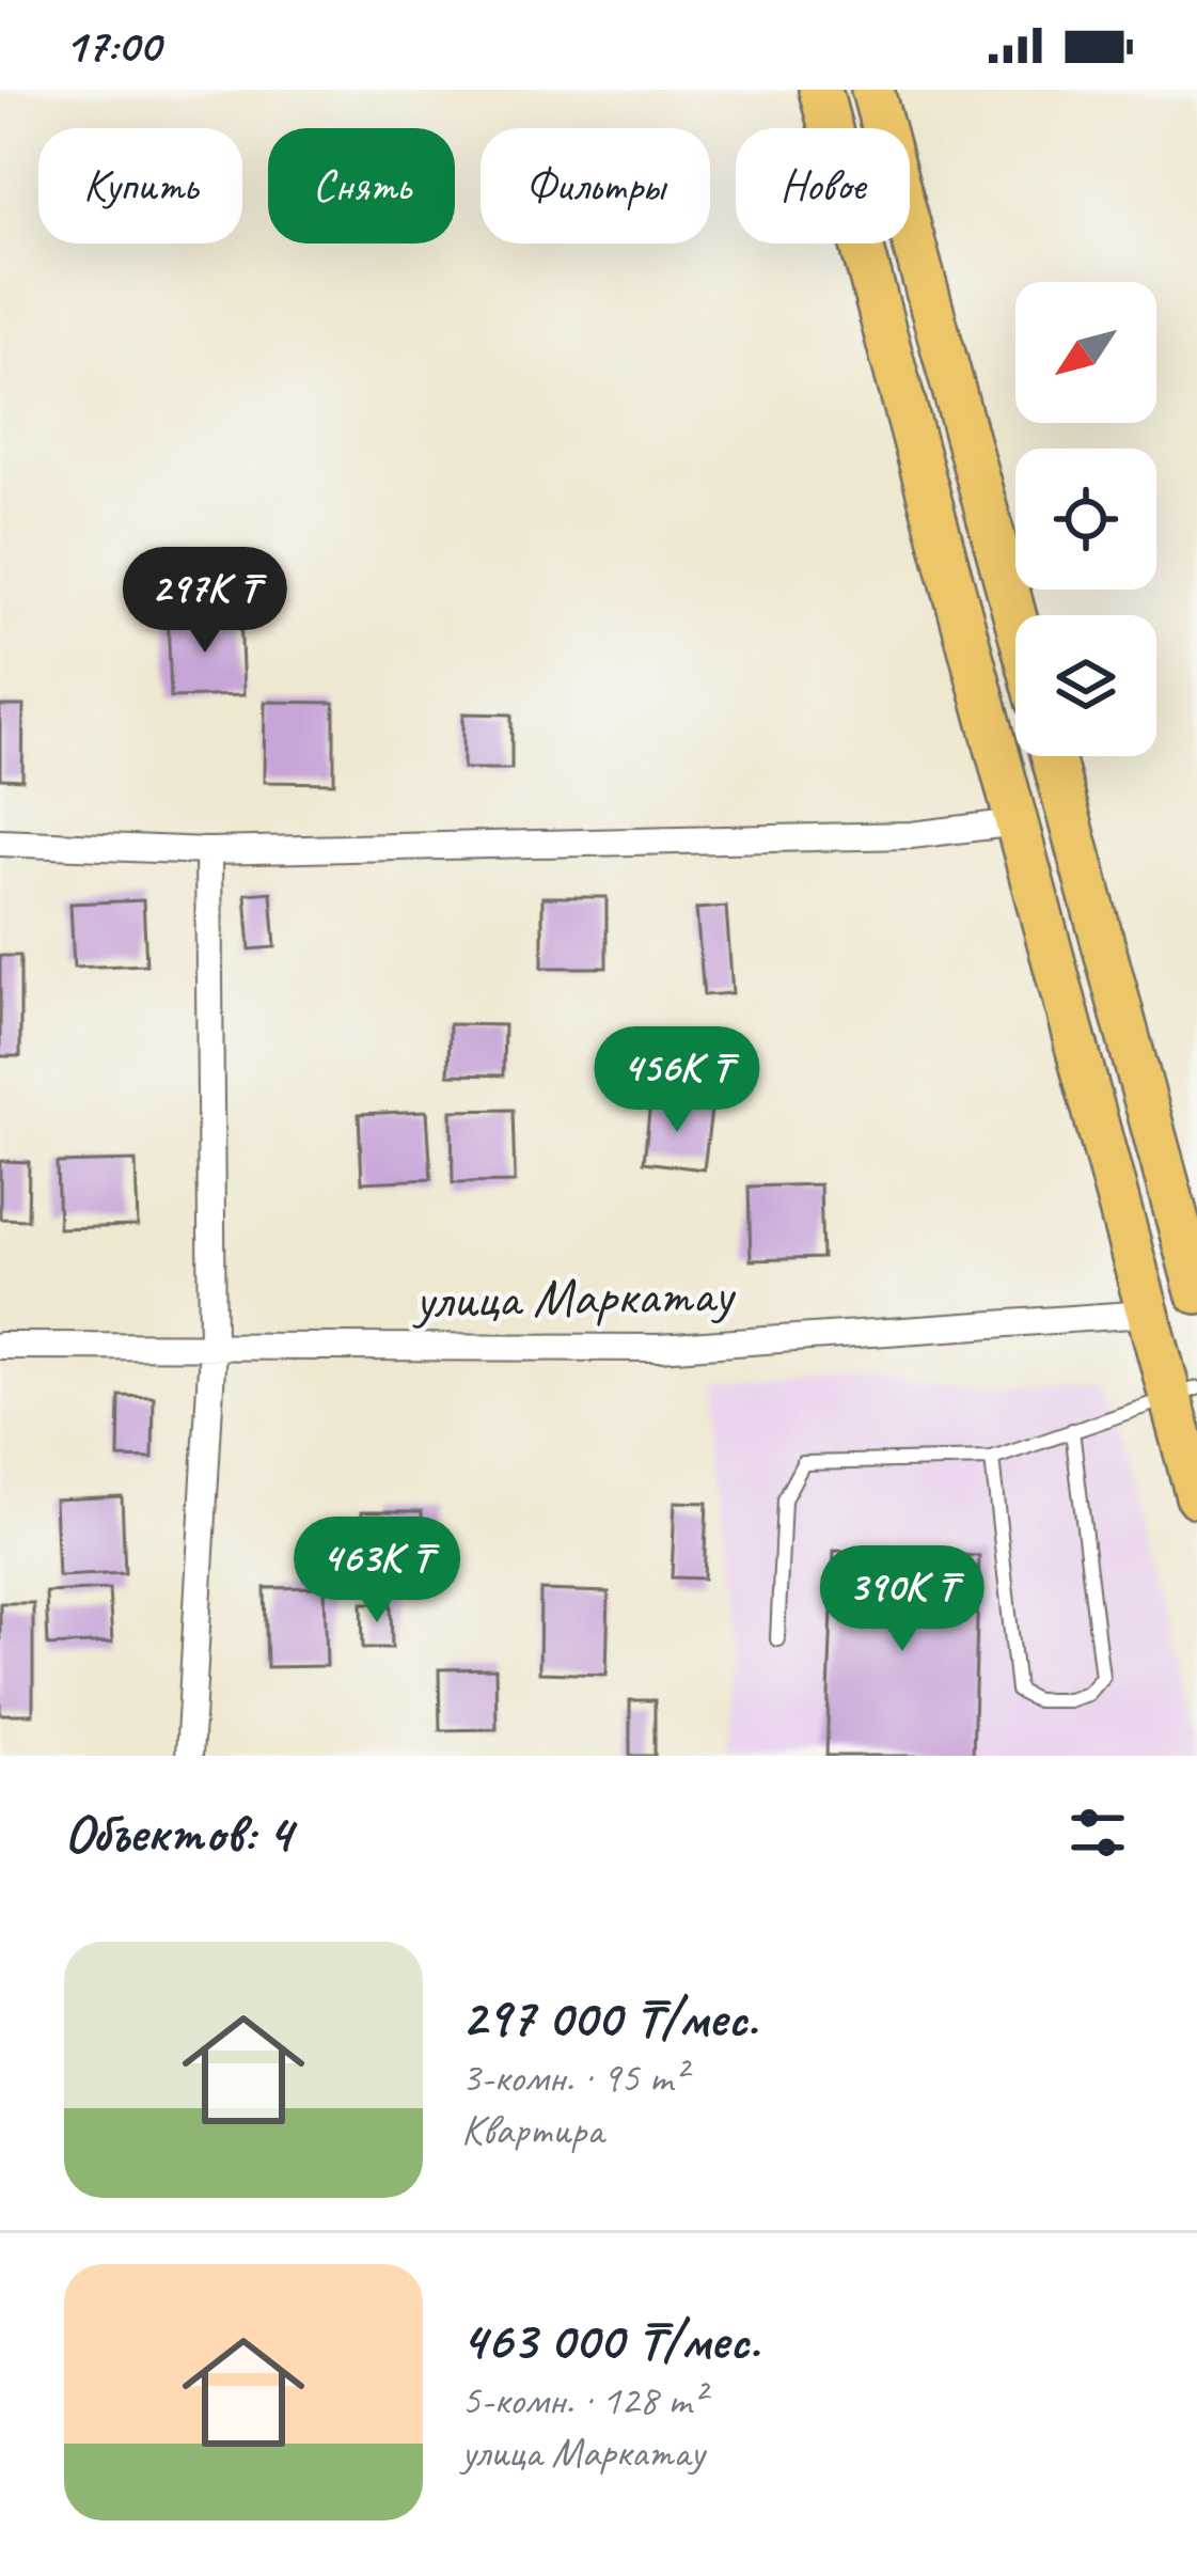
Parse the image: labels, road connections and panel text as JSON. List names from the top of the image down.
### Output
{
  "streets": {
    "street": ["улица Маркатау"]
  },
  "north": "bottom left",
  "page": {
    "status": "17:00",
    "chip": [
      "Купить",
      "Снять",
      "Фильтры",
      "Новое"
    ],
    "price": [
      "297K ₸",
      "456K ₸",
      "463K ₸",
      "390K ₸"
    ],
    "heading": "Объектов: 4",
    "list": [
      {
        "name": "297 000 ₸/мес.",
        "note": "3-комн. · 95 m² · Квартира"
      },
      {
        "name": "463 000 ₸/мес.",
        "note": "5-комн. · 128 m² · улица Маркатау"
      }
    ]
  }
}
